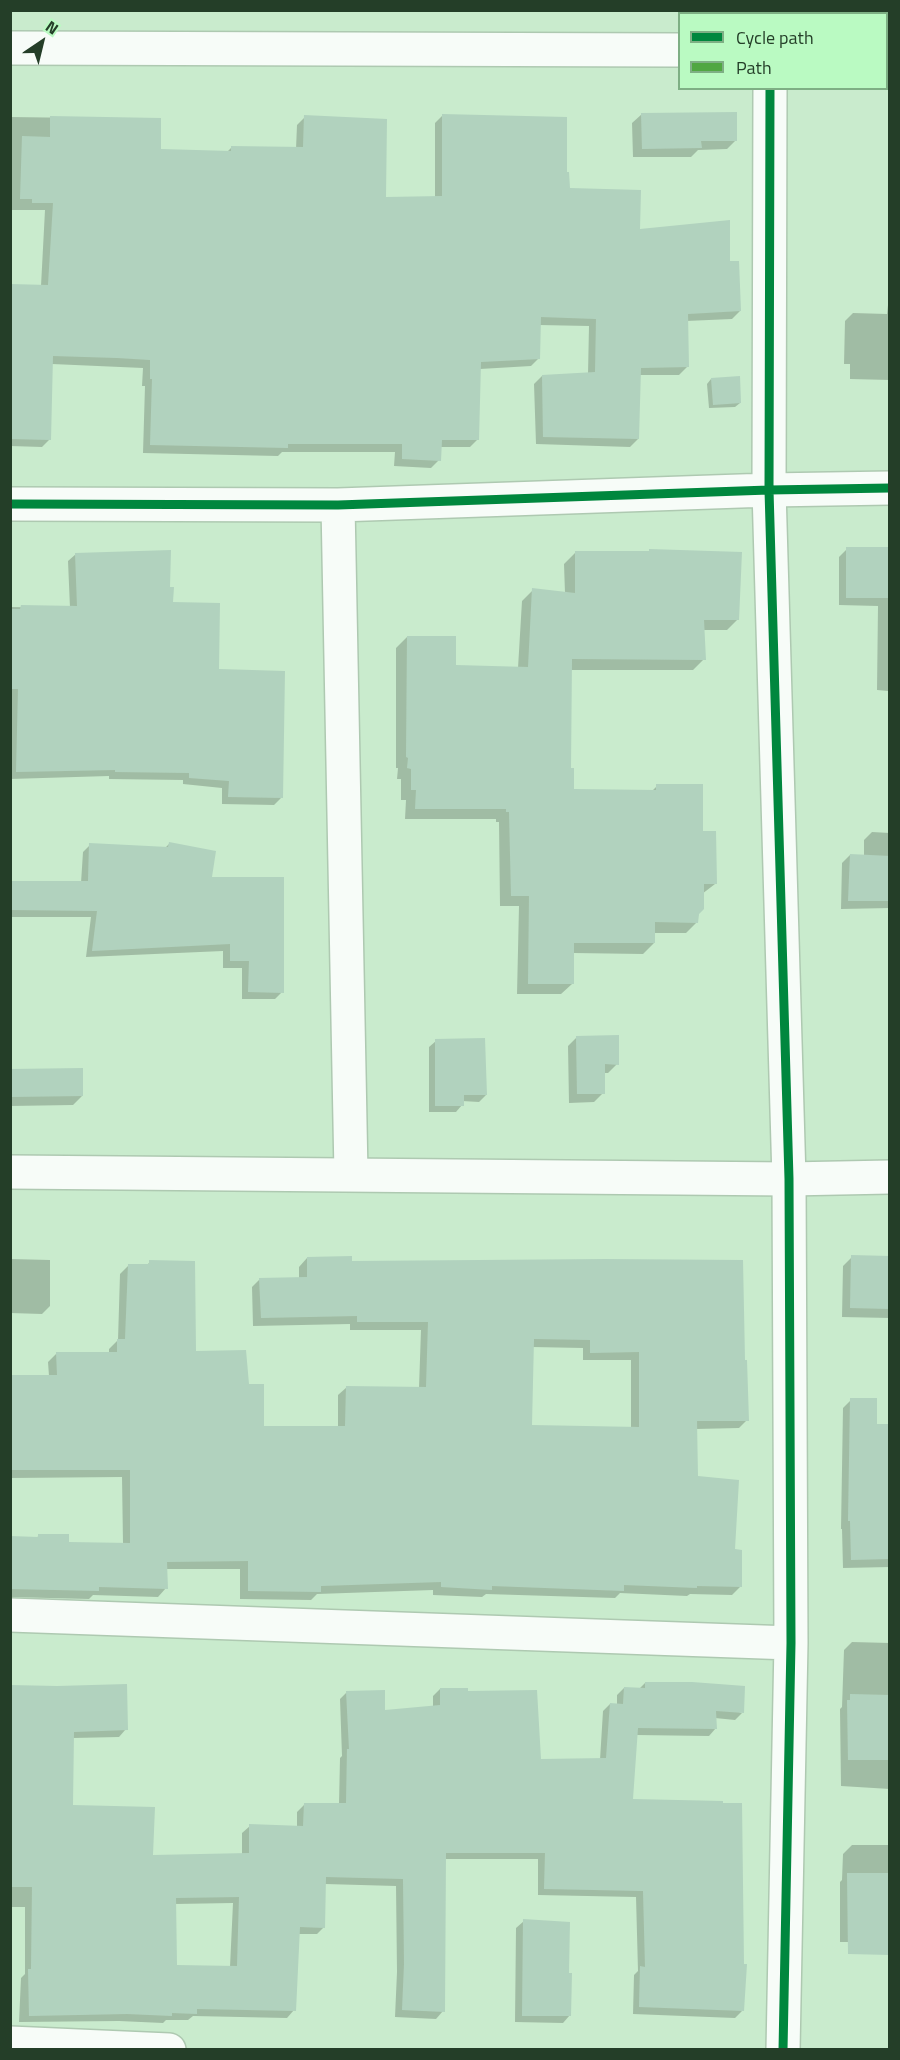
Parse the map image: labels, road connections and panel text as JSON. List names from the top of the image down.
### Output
{
  "legend": ["Cycle path", "Path"],
  "north": "top right"
}
